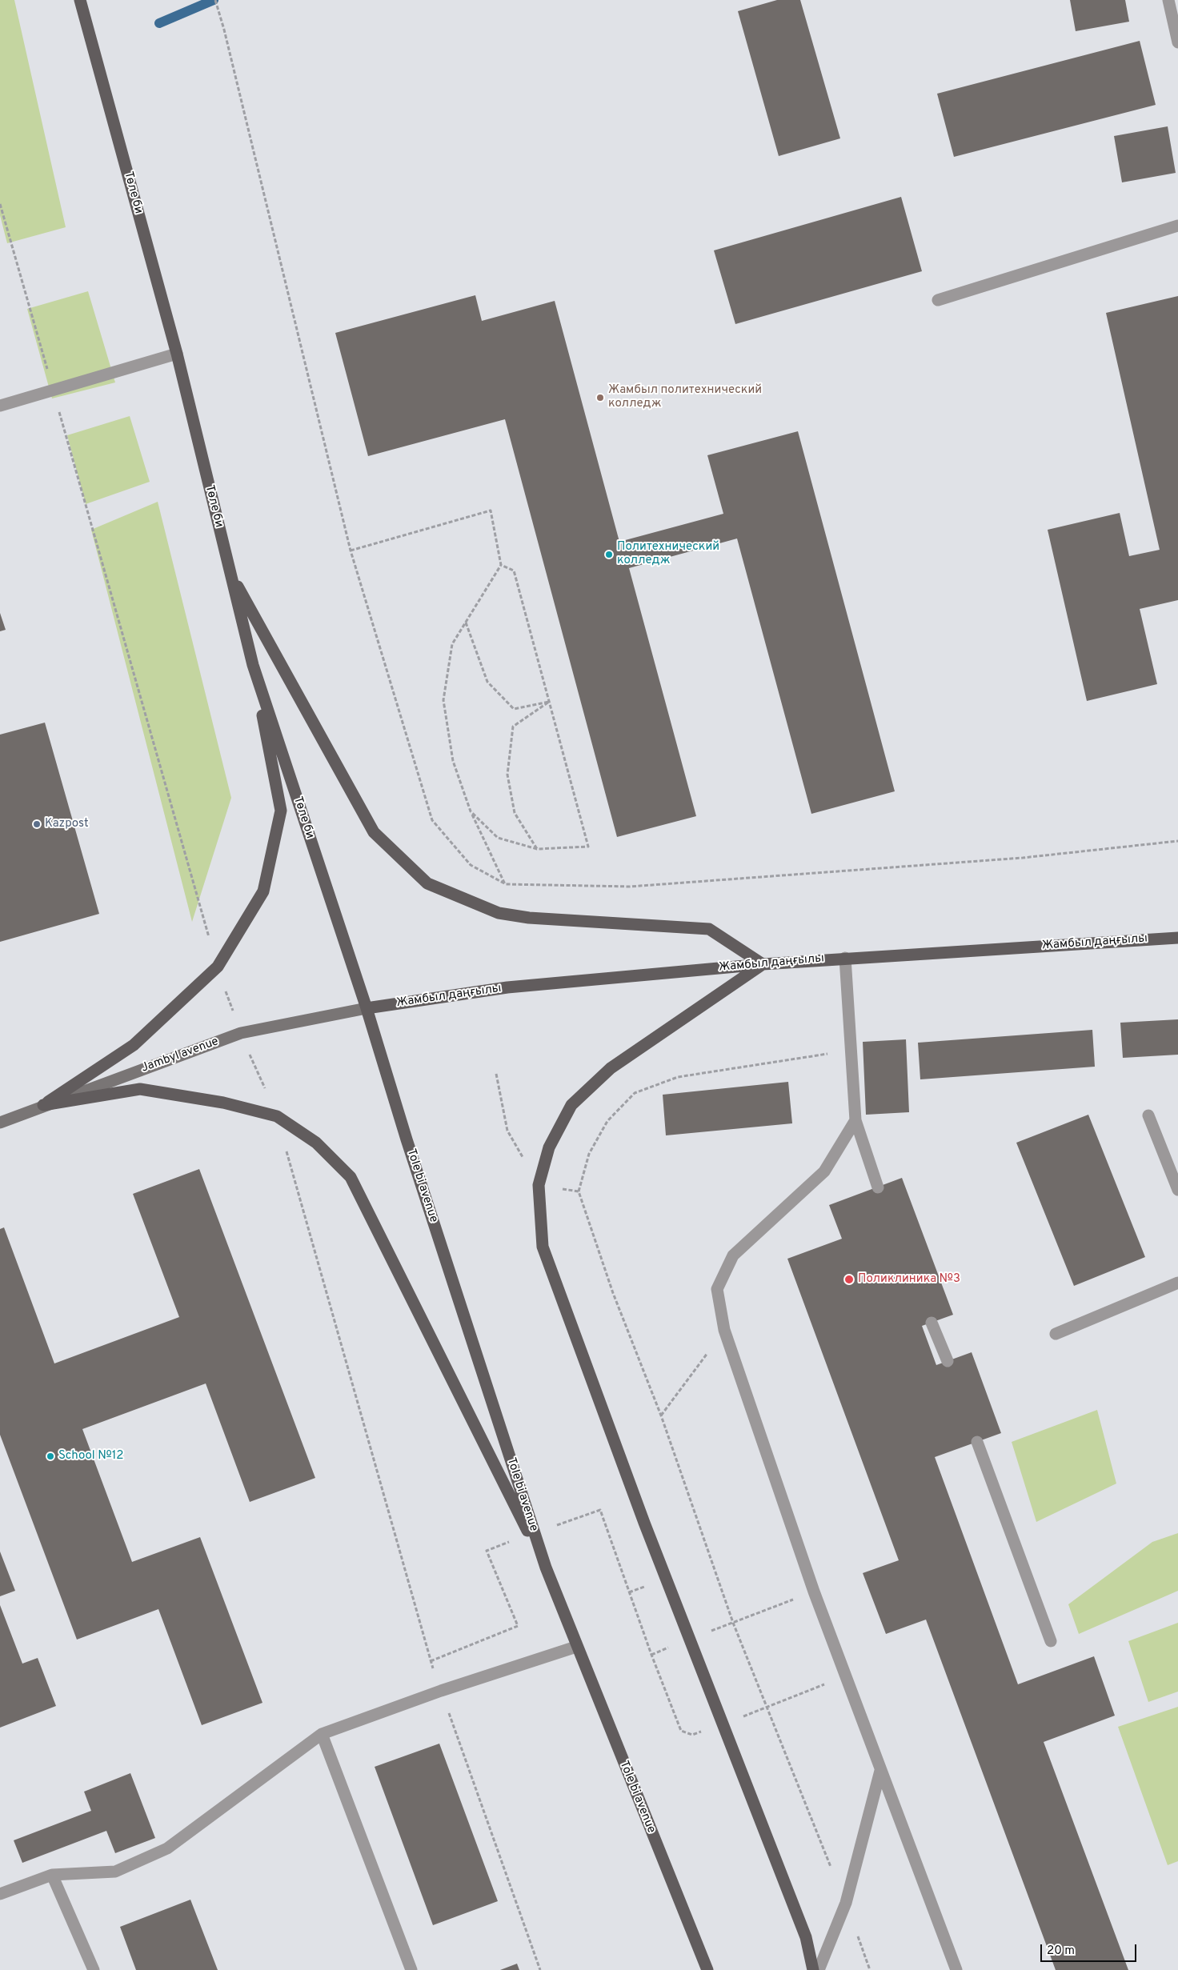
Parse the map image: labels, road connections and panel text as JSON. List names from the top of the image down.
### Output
{
  "streets": {
    "main road": [
      "Төле би",
      "Жамбыл даңғылы",
      "Jambyl avenue",
      "Tole bi avenue"
    ]
  },
  "crossings": [
    ["Төле би", "Жамбыл даңғылы"],
    ["Төле би", "Jambyl avenue"],
    ["Төле би", "Tole bi avenue"],
    ["Жамбыл даңғылы", "Jambyl avenue"],
    ["Жамбыл даңғылы", "Tole bi avenue"],
    ["Jambyl avenue", "Tole bi avenue"]
  ],
  "places": [
    "Жамбыл политехнический колледж",
    "Политехнический колледж",
    "Kazpost",
    "Поликлиника №3",
    "School №12"
  ],
  "scale_bar": "20 m"
}
